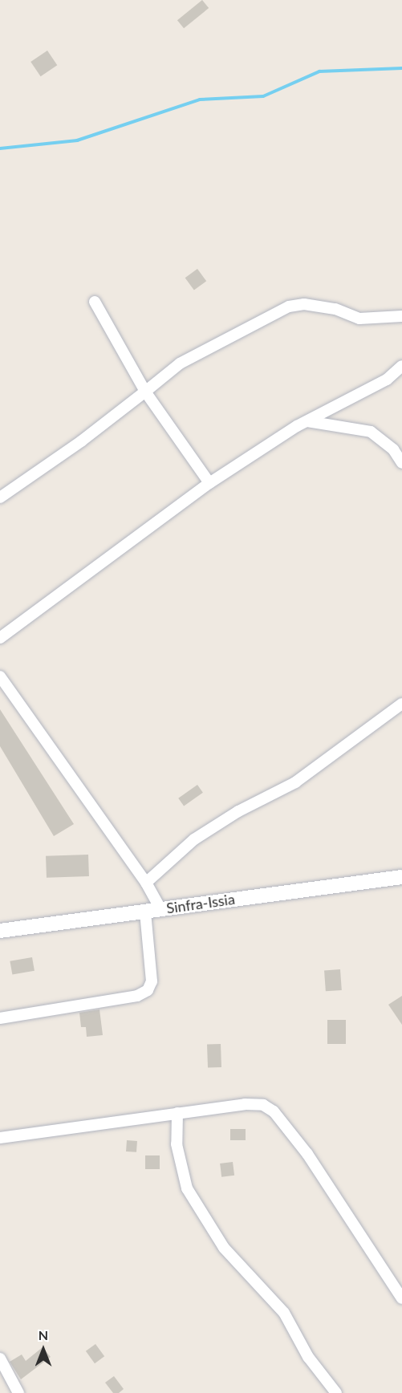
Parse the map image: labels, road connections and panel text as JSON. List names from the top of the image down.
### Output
{
  "streets": {
    "main road": ["Sinfra-Issia"]
  },
  "north": "top"
}
